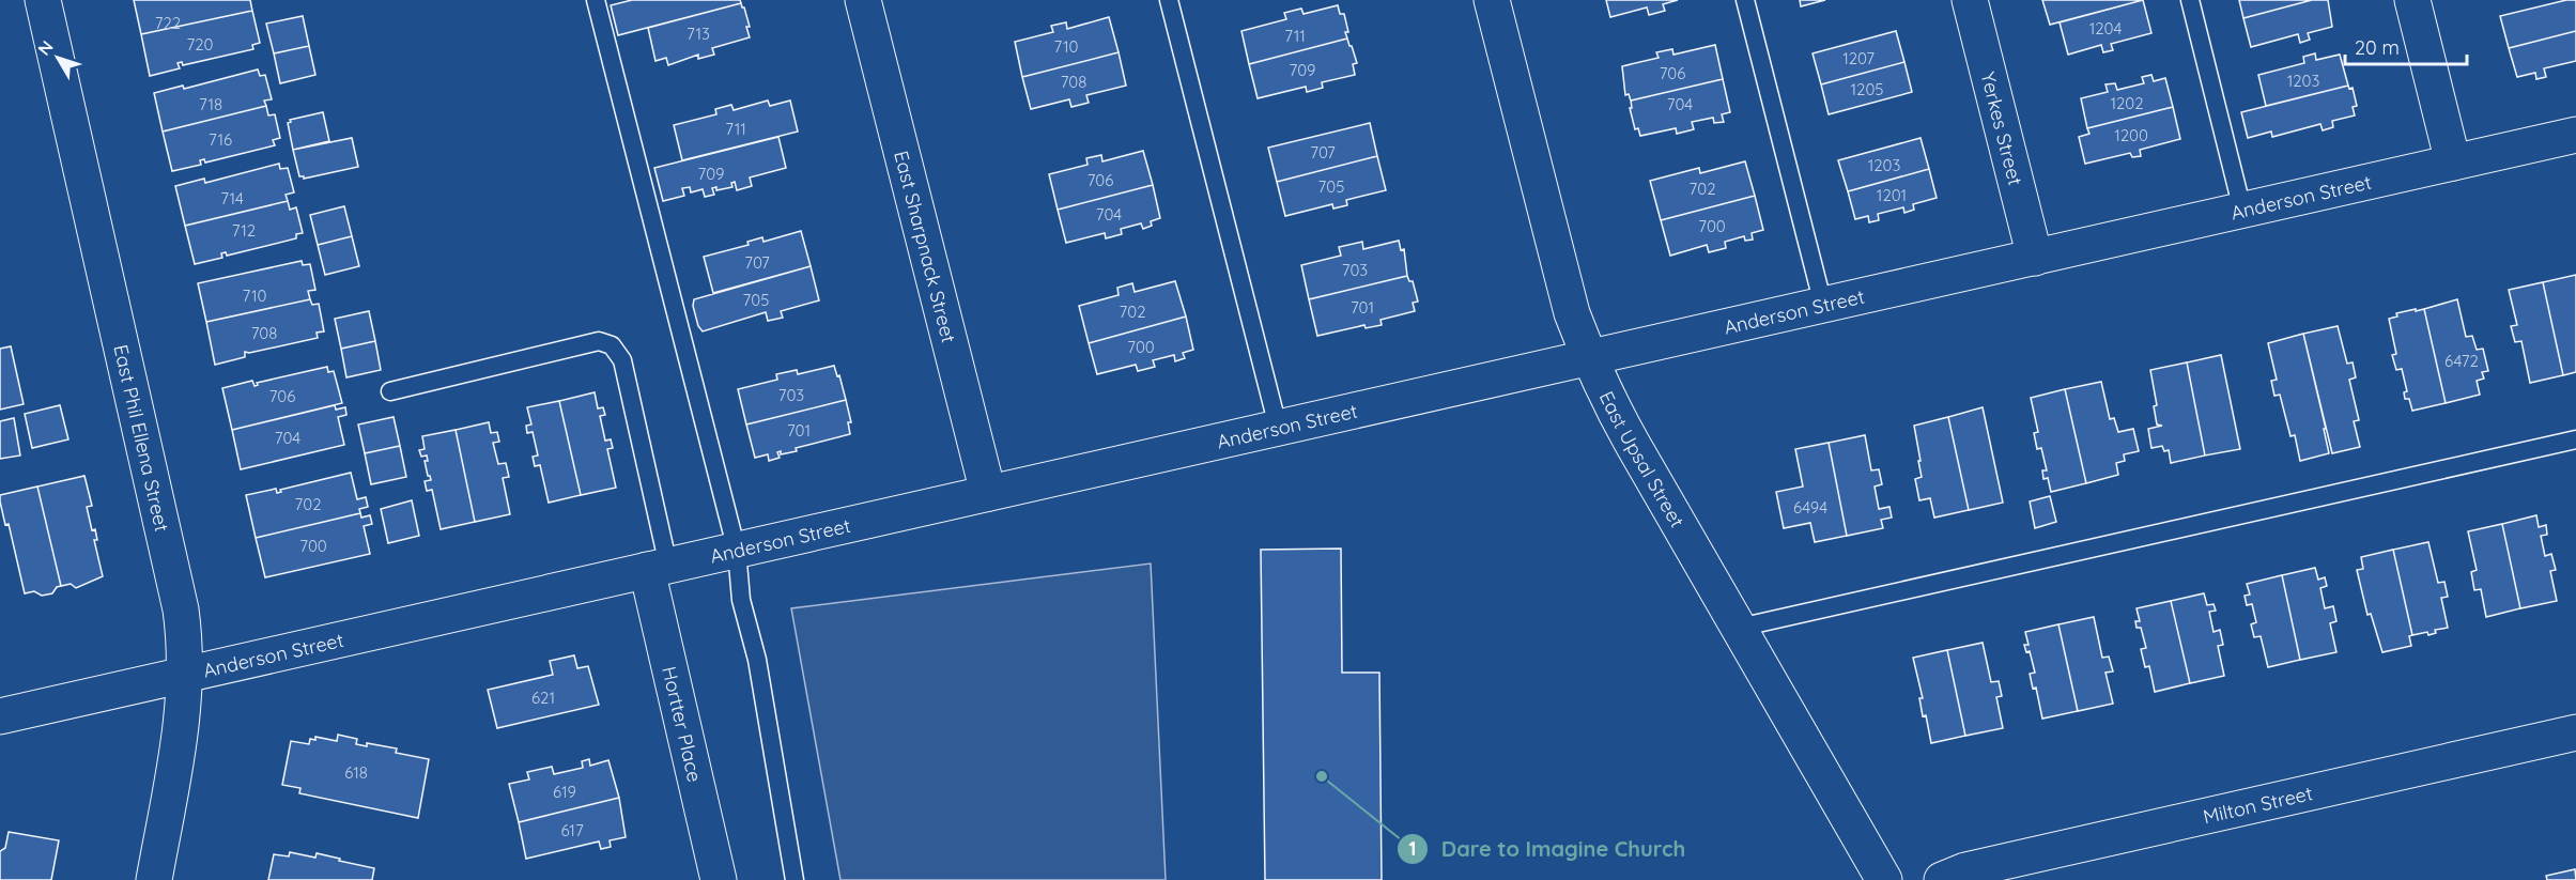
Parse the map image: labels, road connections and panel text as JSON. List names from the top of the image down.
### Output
{
  "streets": {
    "street": [
      "Yerkes Street",
      "Anderson Street",
      "East Sharpnack Street",
      "East Phil Ellena Street",
      "East Upsal Street",
      "Hortter Place",
      "Milton Street"
    ]
  },
  "crossings": [
    ["Yerkes Street", "Anderson Street"],
    ["Anderson Street", "East Sharpnack Street"],
    ["Anderson Street", "East Phil Ellena Street"],
    ["Anderson Street", "East Upsal Street"],
    ["Anderson Street", "Hortter Place"]
  ],
  "places": ["Dare to Imagine Church"],
  "house_numbers": [
    "722",
    "1204",
    "713",
    "711",
    "720",
    "710",
    "1207",
    "709",
    "706",
    "1203",
    "708",
    "1205",
    "1202",
    "718",
    "704",
    "711",
    "1200",
    "716",
    "707",
    "1203",
    "709",
    "706",
    "705",
    "702",
    "1201",
    "714",
    "704",
    "700",
    "712",
    "707",
    "703",
    "710",
    "705",
    "701",
    "702",
    "708",
    "700",
    "6472",
    "703",
    "706",
    "701",
    "704",
    "702",
    "6494",
    "700",
    "621",
    "618",
    "619",
    "617"
  ],
  "scale_bar": "20 m",
  "north": "top left"
}
